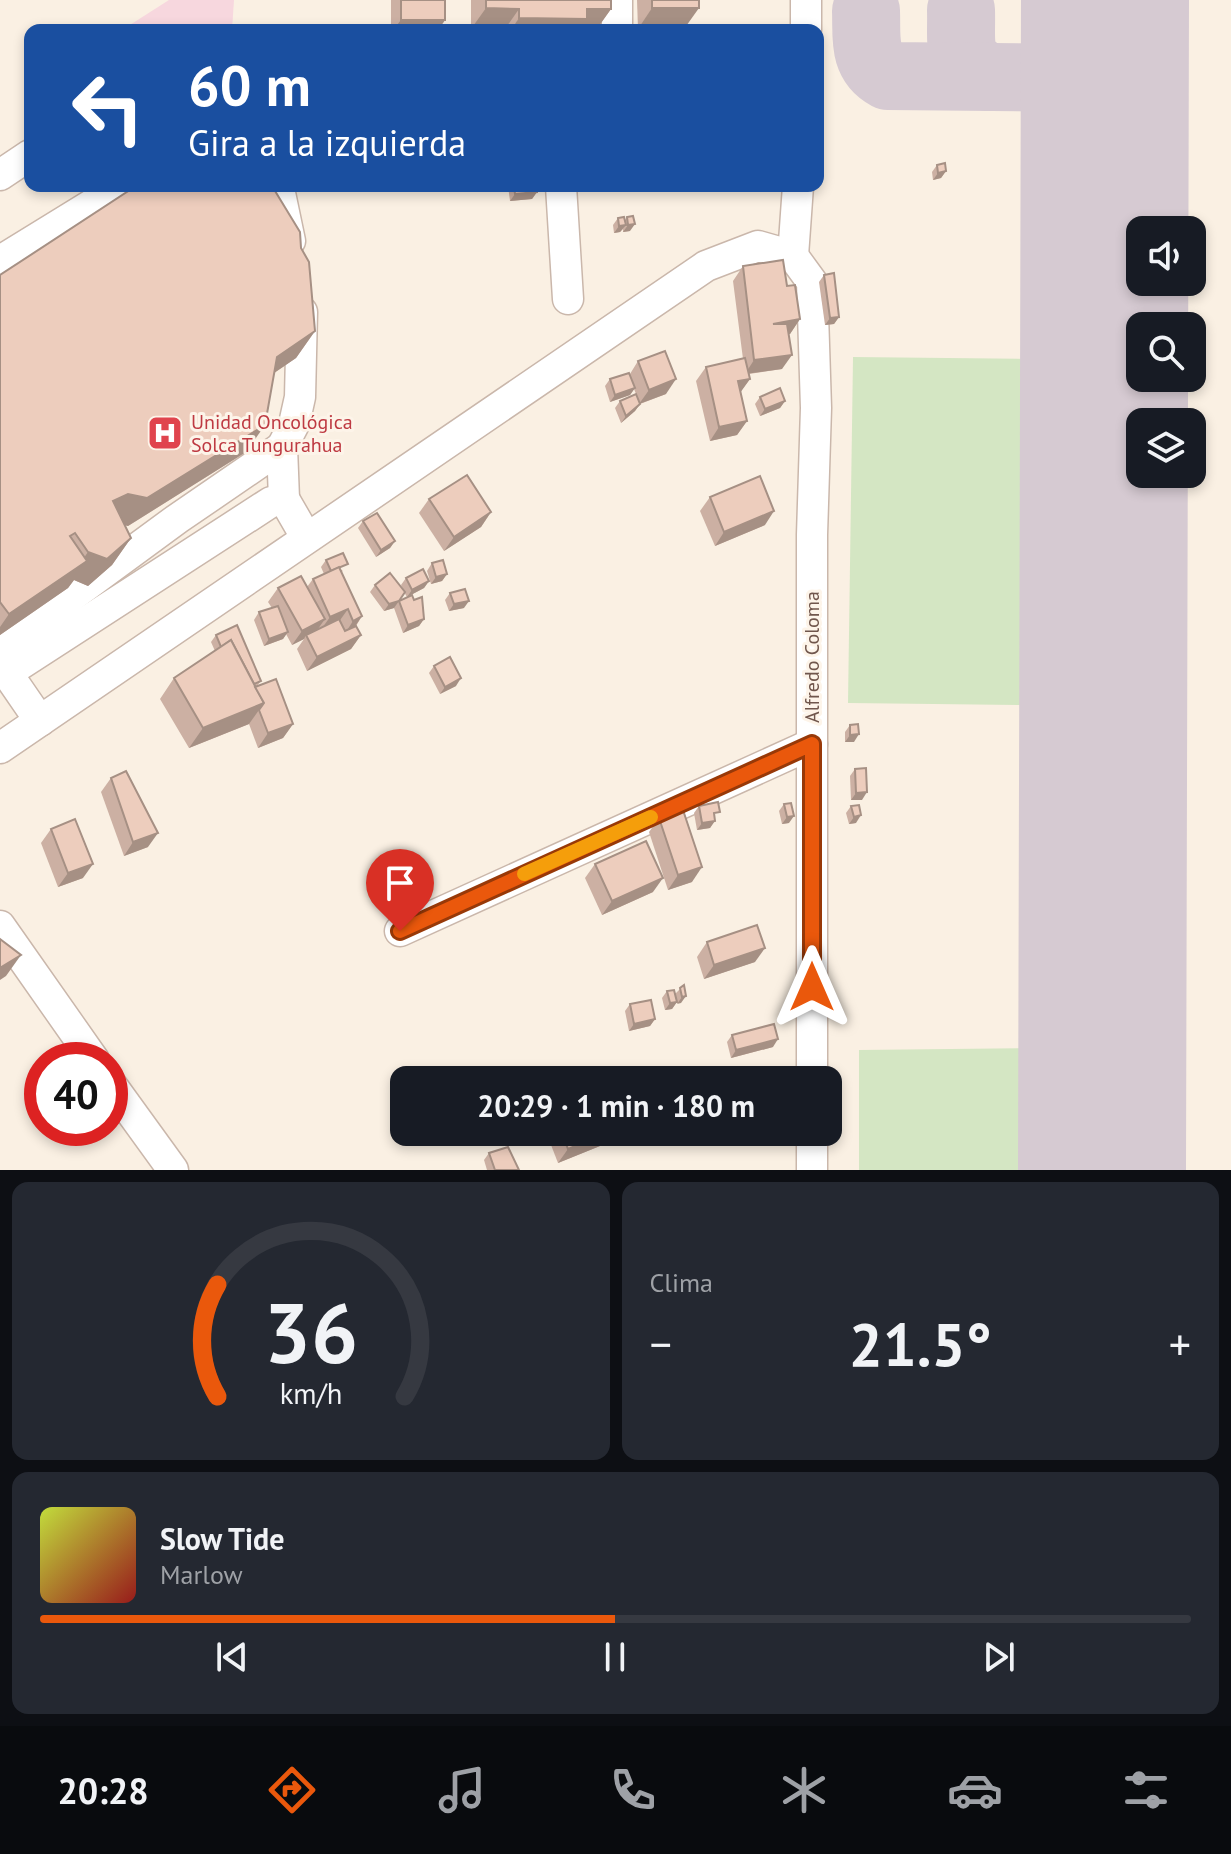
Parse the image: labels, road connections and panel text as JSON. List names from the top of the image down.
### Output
{
  "streets": {
    "street": ["Alfredo Coloma"]
  },
  "places": {
    "hospital": ["Unidad Oncológica Solca Tungurahua"]
  },
  "page": {
    "turn": ["60 m", "Gira a la izquierda"],
    "limit": "40",
    "trip": "20:29 · 1 min · 180 m",
    "tile": "Clima",
    "heat": ["−", "21.5°", "+"],
    "song": ["Slow Tide", "Marlow"],
    "tabs": "20:28",
    "gauge": ["36", "km/h"]
  }
}
